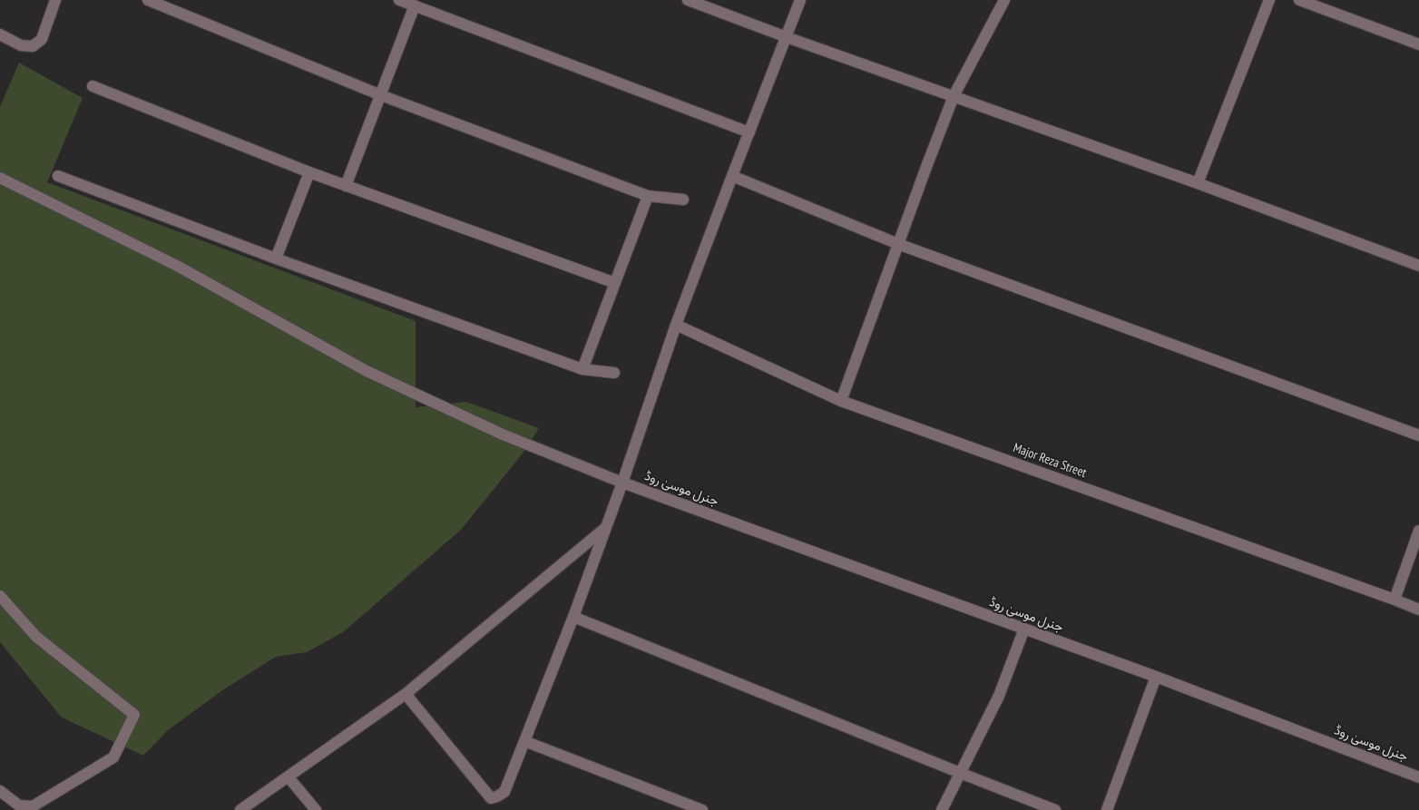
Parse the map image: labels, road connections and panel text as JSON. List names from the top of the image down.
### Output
{
  "streets": {
    "street": ["Major Reza Street", "جنرل موسیٰ روڈ"]
  }
}
